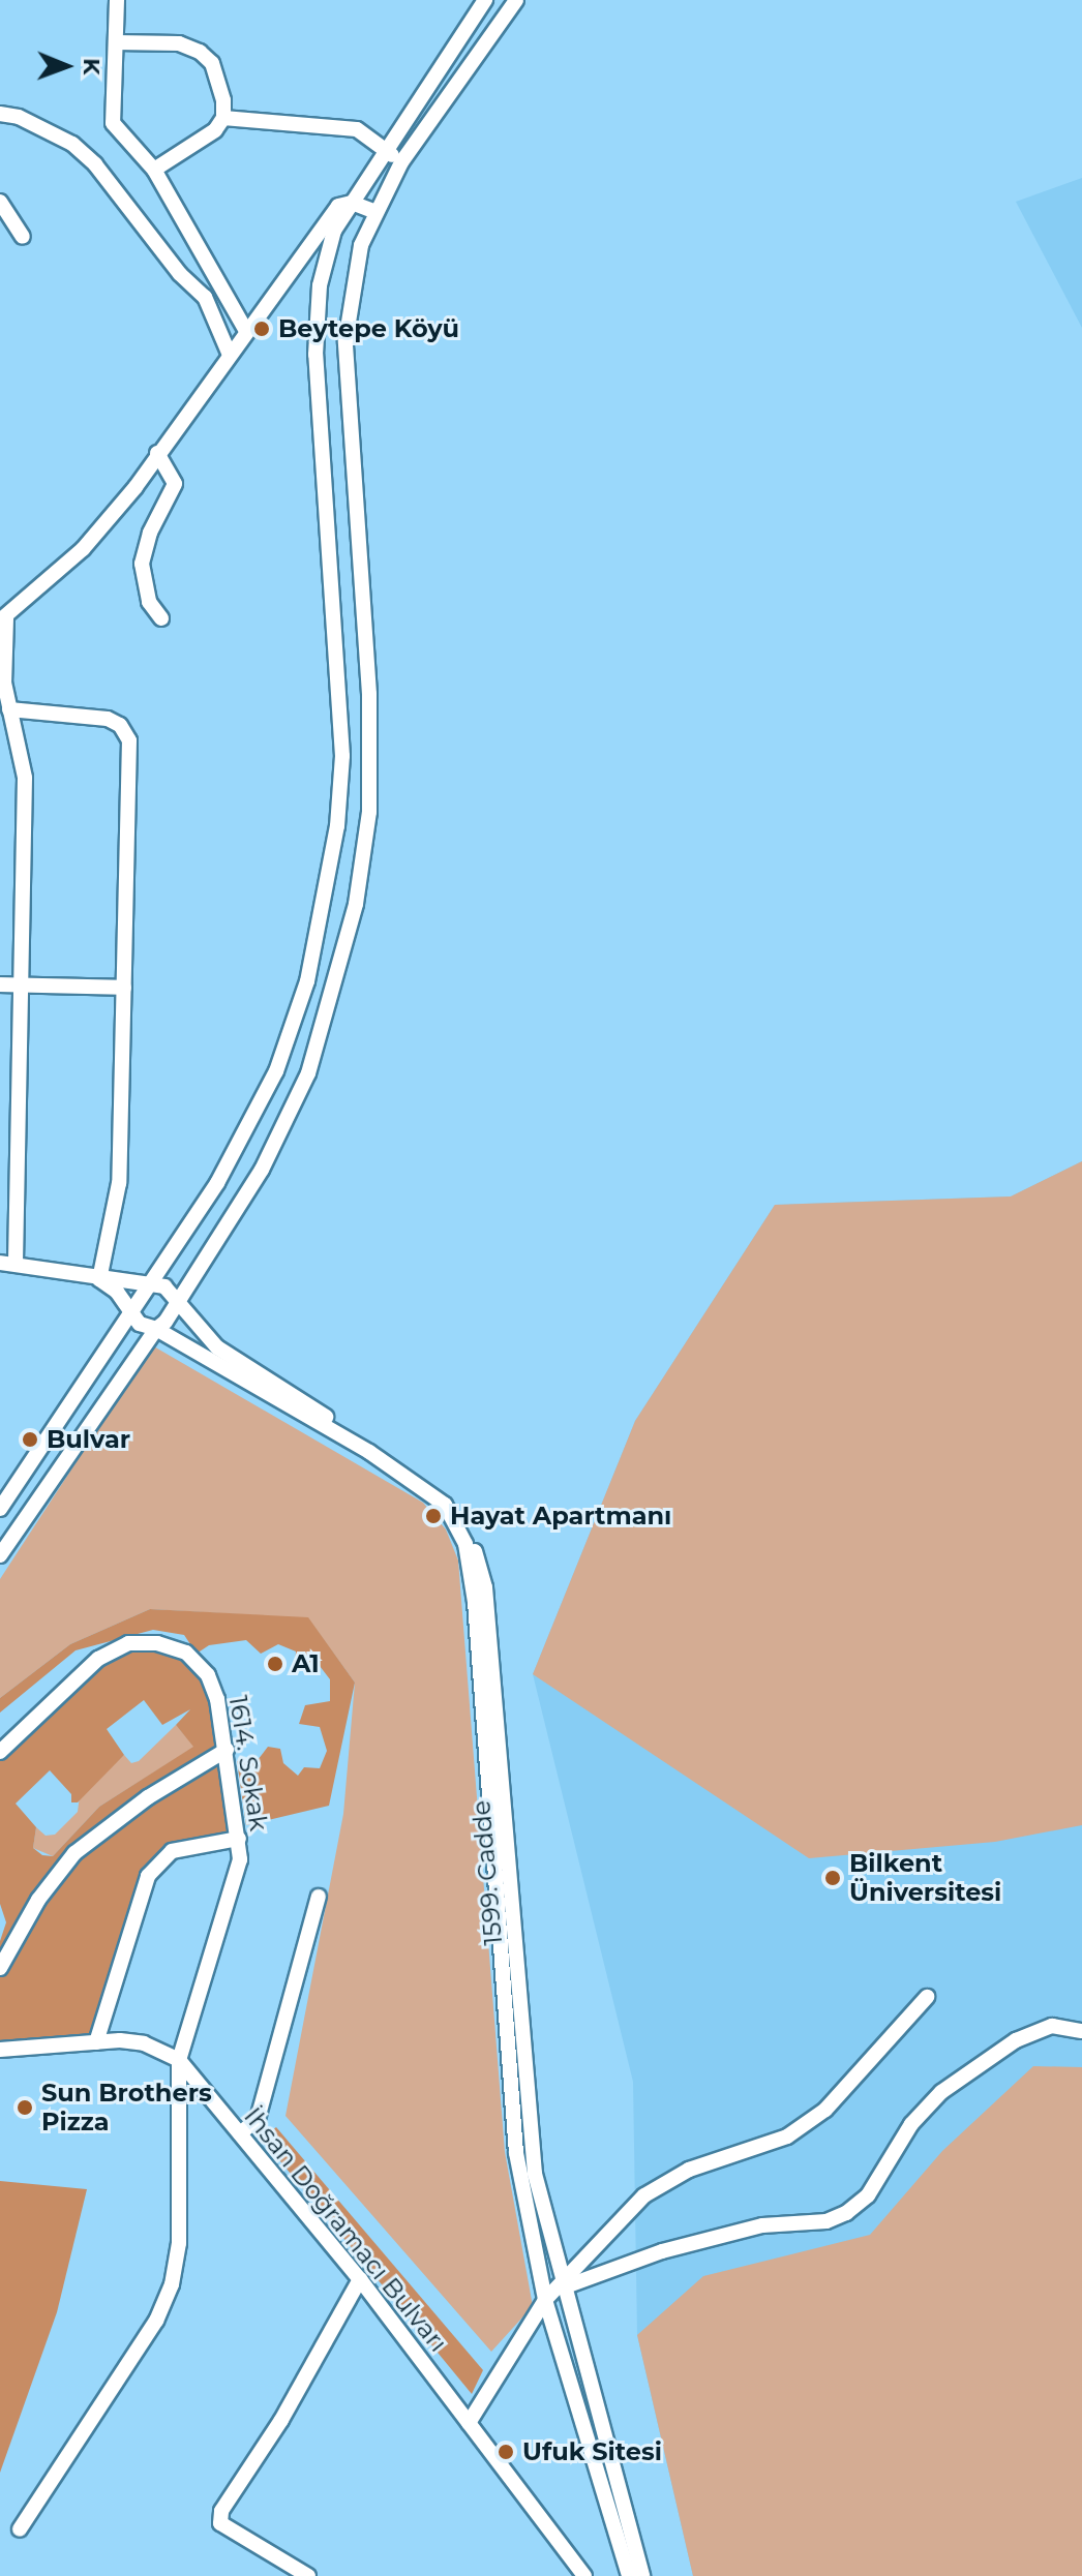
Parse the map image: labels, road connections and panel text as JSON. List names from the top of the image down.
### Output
{
  "streets": {
    "street": ["1614. Sokak", "1599. Cadde", "İhsan Doğramacı Bulvarı"]
  },
  "crossings": [
    ["1614. Sokak", "İhsan Doğramacı Bulvarı"]
  ],
  "places": [
    "Beytepe Köyü",
    "Bulvar",
    "Hayat Apartmanı",
    "A1",
    "Bilkent Üniversitesi",
    "Sun Brothers Pizza",
    "Ufuk Sitesi"
  ],
  "north": "right"
}
